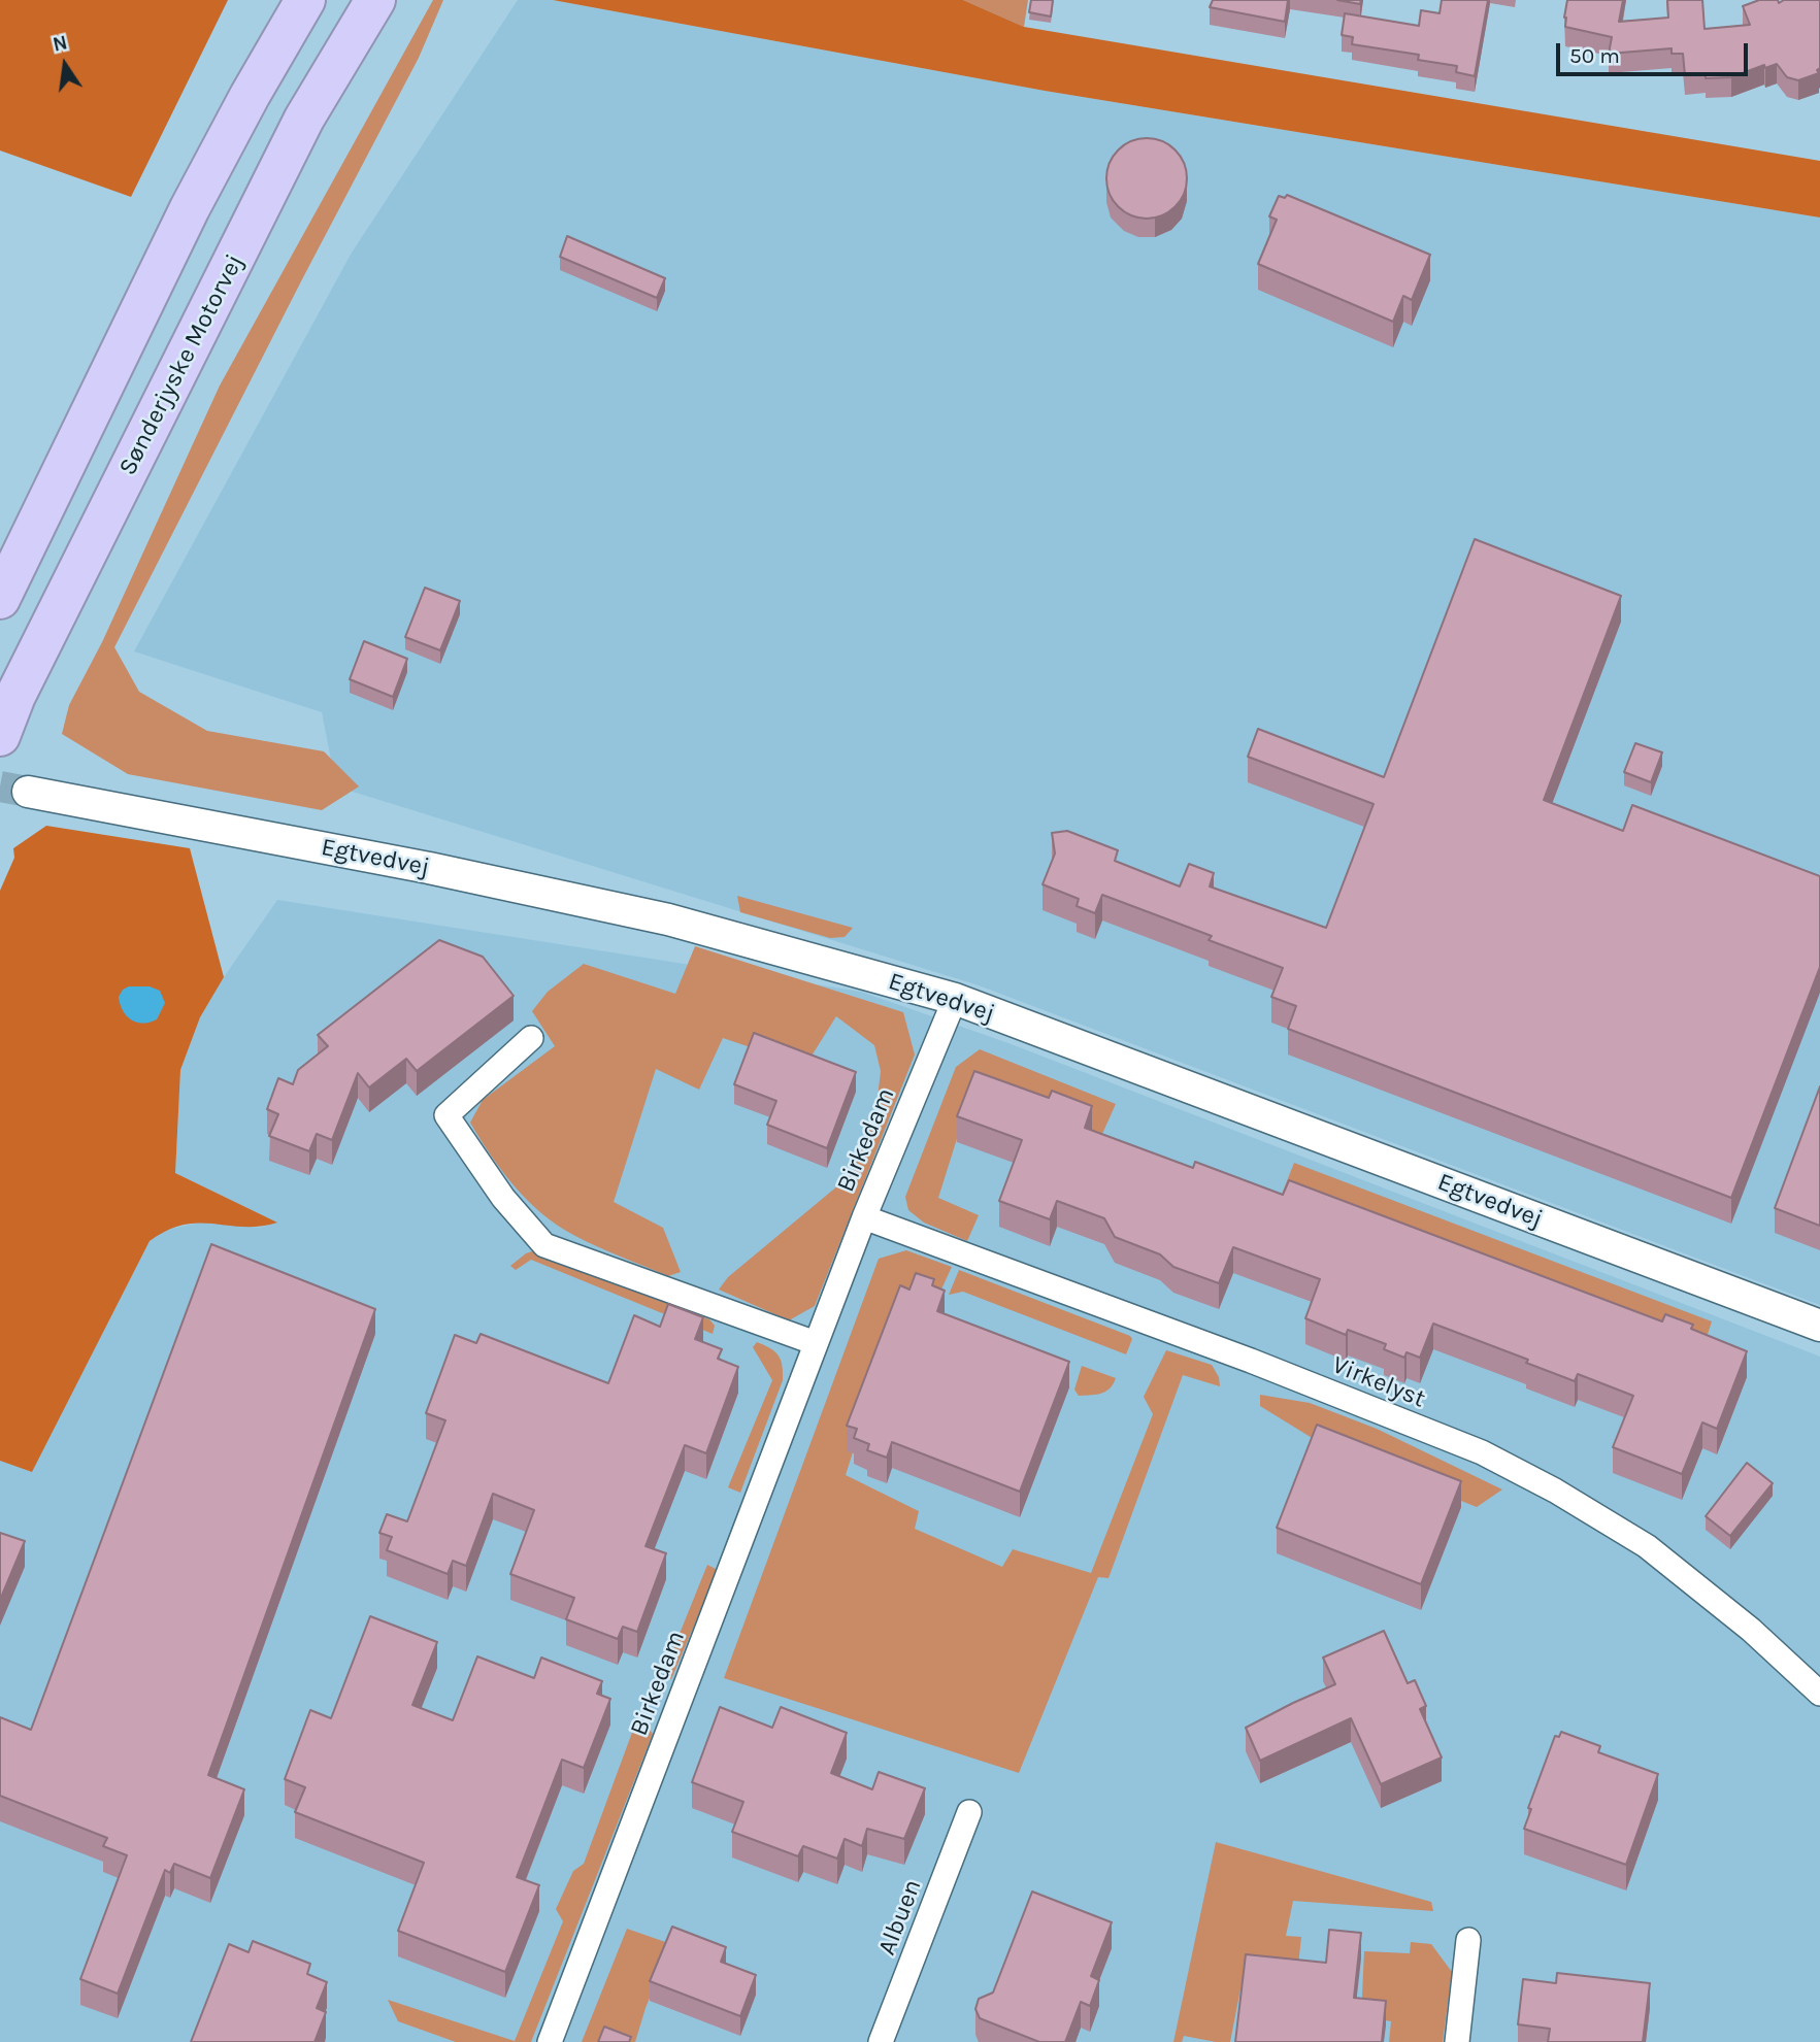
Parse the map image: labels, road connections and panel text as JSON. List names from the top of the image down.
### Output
{
  "streets": {
    "highway": ["Sønderjyske Motorvej"],
    "street": [
      "Egtvedvej",
      "Birkedam",
      "Virkelyst",
      "Albuen"
    ]
  },
  "crossings": [
    ["Egtvedvej", "Birkedam"],
    ["Birkedam", "Virkelyst"]
  ],
  "scale_bar": "50 m",
  "north": "top"
}
